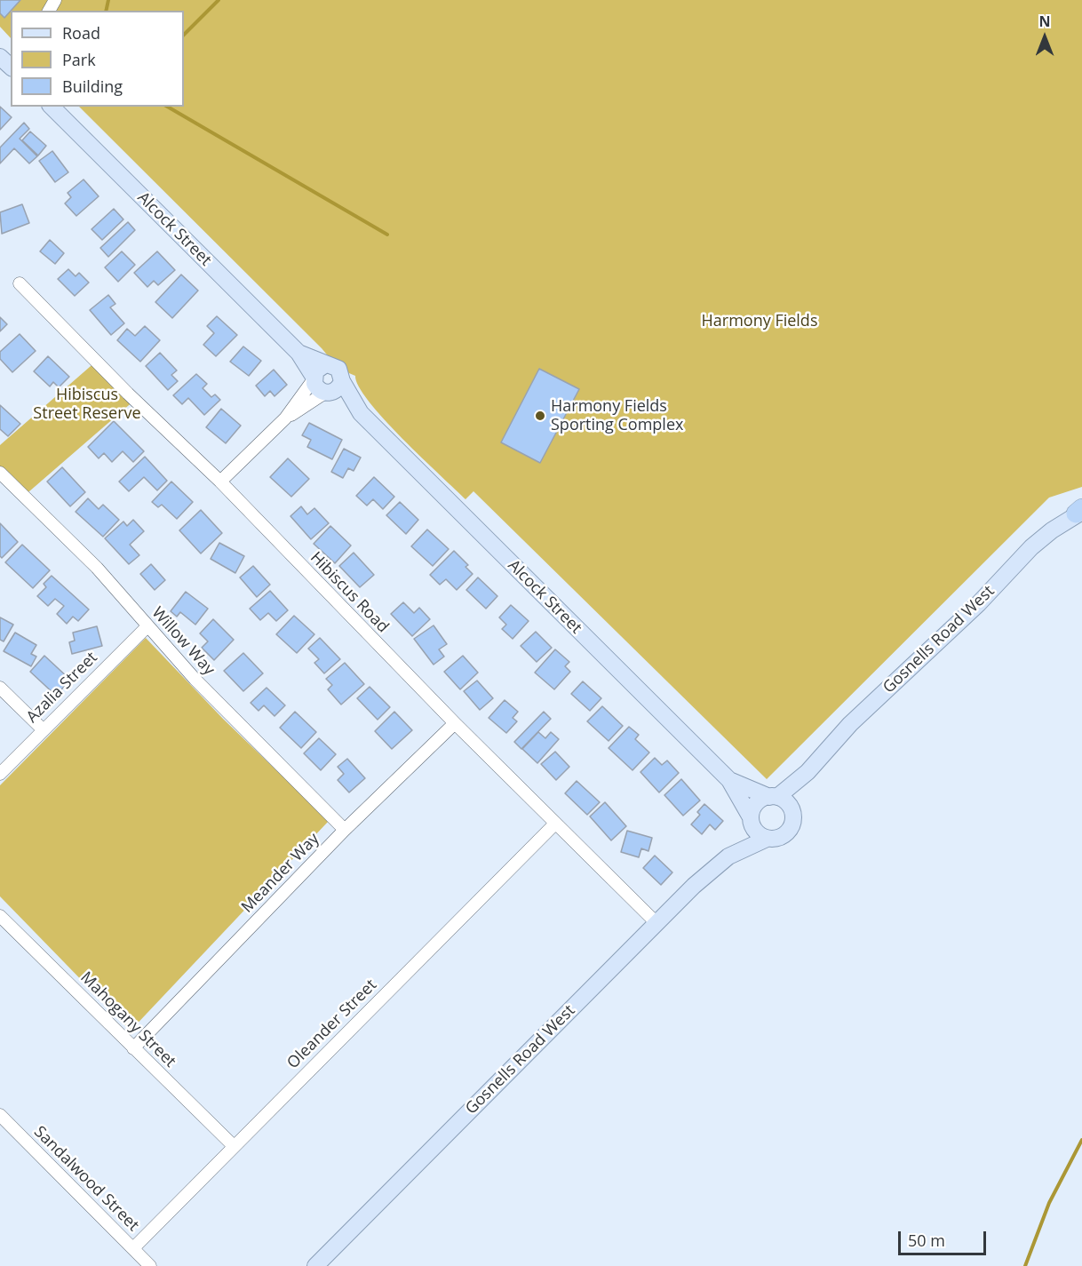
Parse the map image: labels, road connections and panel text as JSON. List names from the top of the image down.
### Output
{
  "streets": {
    "main road": ["Alcock Street", "Gosnells Road West"],
    "street": [
      "Hibiscus Road",
      "Willow Way",
      "Azalia Street",
      "Meander Way",
      "Mahogany Street",
      "Oleander Street",
      "Sandalwood Street"
    ]
  },
  "crossings": [
    ["Alcock Street", "Gosnells Road West"],
    ["Hibiscus Road", "Gosnells Road West"],
    ["Hibiscus Road", "Meander Way"],
    ["Hibiscus Road", "Oleander Street"],
    ["Willow Way", "Azalia Street"],
    ["Willow Way", "Meander Way"],
    ["Meander Way", "Mahogany Street"],
    ["Mahogany Street", "Oleander Street"],
    ["Oleander Street", "Sandalwood Street"]
  ],
  "parks": ["Harmony Fields", "Hibiscus Street Reserve"],
  "places": ["Harmony Fields Sporting Complex"],
  "legend": ["Road", "Park", "Building"],
  "scale_bar": "50 m",
  "north": "top"
}
